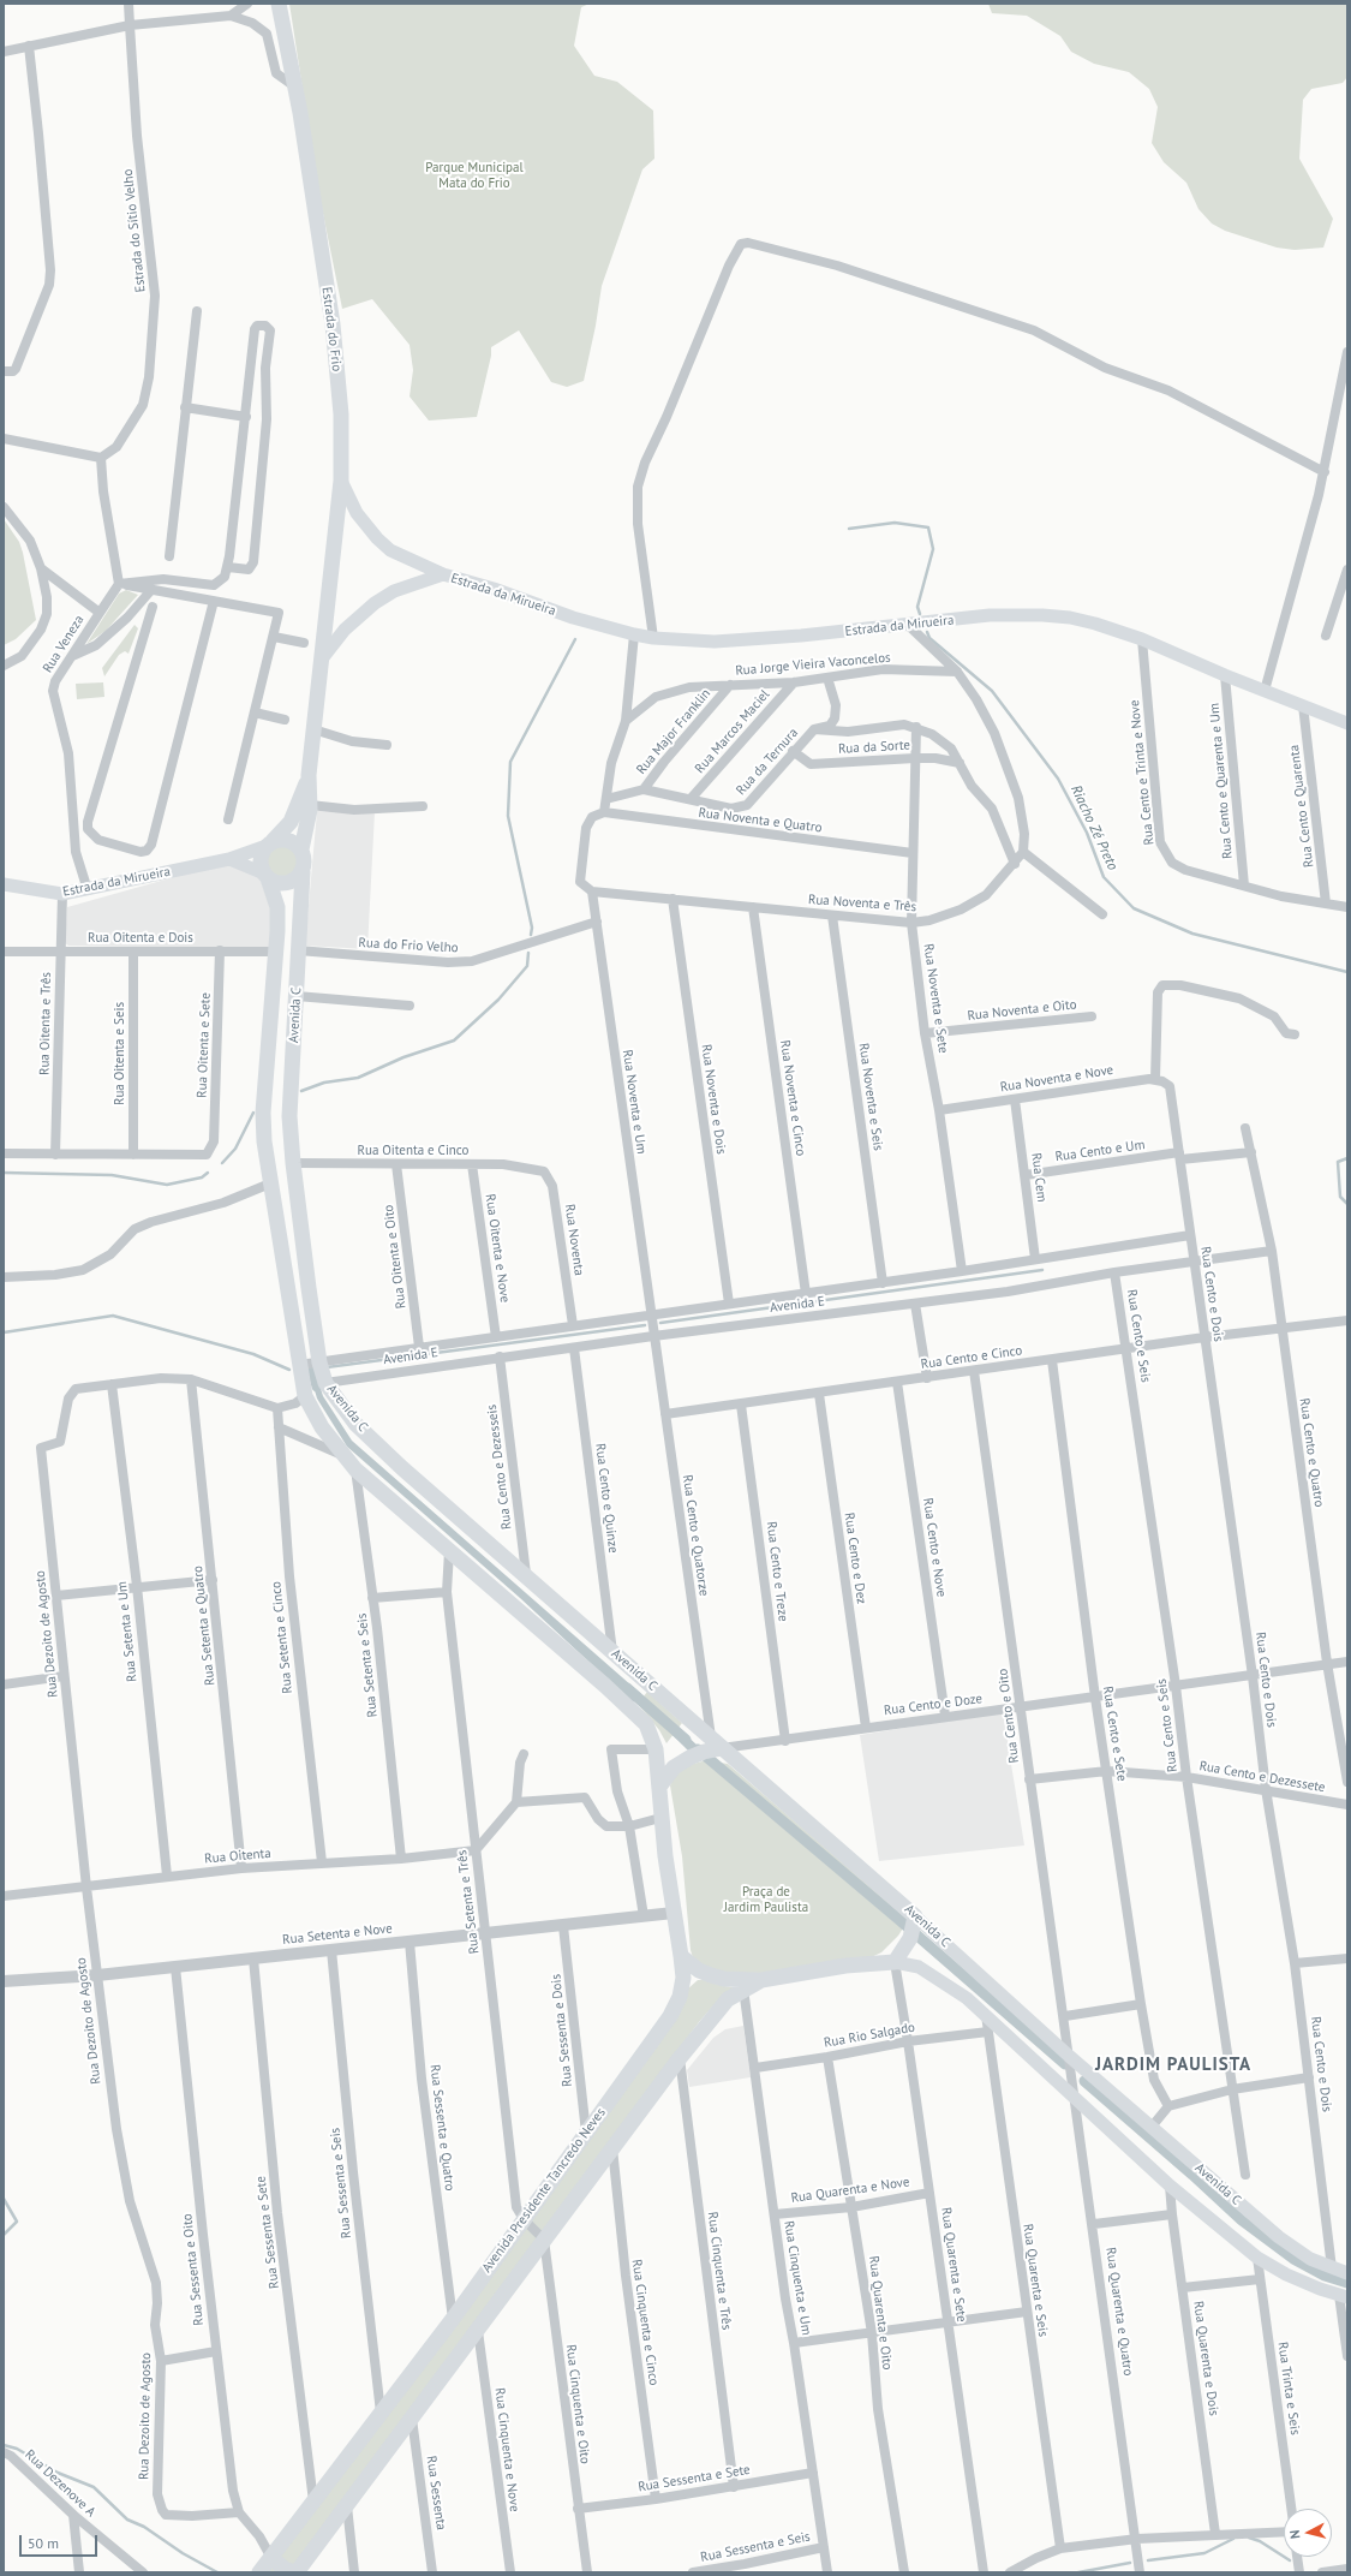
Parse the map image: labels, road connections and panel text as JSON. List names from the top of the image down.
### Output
{
  "streets": {
    "main road": [
      "Estrada do Frio",
      "Estrada da Mirueira",
      "Avenida C",
      "Avenida Presidente Tancredo Neves"
    ],
    "street": [
      "Estrada do Sítio Velho",
      "Rua Veneza",
      "Rua Jorge Vieira Vaconcelos",
      "Rua Major Franklin",
      "Rua Marcos Maciel",
      "Rua da Sorte",
      "Rua da Ternura",
      "Rua Cento e Trinta e Nove",
      "Rua Cento e Quarenta e Um",
      "Rua Cento e Quarenta",
      "Rua Noventa e Quatro",
      "Rua Noventa e Três",
      "Rua Oitenta e Dois",
      "Rua do Frio Velho",
      "Rua Noventa e Sete",
      "Rua Noventa e Oito",
      "Rua Oitenta e Três",
      "Rua Oitenta e Sete",
      "Rua Oitenta e Seis",
      "Rua Noventa e Nove",
      "Rua Noventa e Seis",
      "Rua Noventa e Cinco",
      "Rua Noventa e Dois",
      "Rua Noventa e Um",
      "Rua Oitenta e Cinco",
      "Rua Cento e Um",
      "Rua Cem",
      "Rua Noventa",
      "Rua Oitenta e Nove",
      "Rua Oitenta e Oito",
      "Rua Cento e Dois",
      "Avenida E",
      "Rua Cento e Seis",
      "Rua Cento e Cinco",
      "Rua Cento e Quatro",
      "Rua Cento e Dezesseis",
      "Rua Cento e Quinze",
      "Rua Cento e Quatorze",
      "Rua Cento e Nove",
      "Rua Cento e Dez",
      "Rua Cento e Treze",
      "Rua Setenta e Quatro",
      "Rua Setenta e Um",
      "Rua Dezoito de Agosto",
      "Rua Setenta e Cinco",
      "Rua Setenta e Seis",
      "Rua Cento e Doze",
      "Rua Cento e Oito",
      "Rua Cento e Sete",
      "Rua Cento e Dezessete",
      "Rua Oitenta",
      "Rua Setenta e Três",
      "Rua Setenta e Nove",
      "Rua Sessenta e Dois",
      "Rua Rio Salgado",
      "Rua Sessenta e Quatro",
      "Rua Sessenta e Seis",
      "Rua Quarenta e Nove",
      "Rua Sessenta e Sete",
      "Rua Quarenta e Sete",
      "Rua Sessenta e Oito",
      "Rua Cinquenta e Três",
      "Rua Cinquenta e Um",
      "Rua Quarenta e Seis",
      "Rua Quarenta e Quatro",
      "Rua Quarenta e Oito",
      "Rua Cinquenta e Cinco",
      "Rua Quarenta e Dois",
      "Rua Trinta e Seis",
      "Rua Cinquenta e Oito",
      "Rua Cinquenta e Nove",
      "Rua Dezenove A",
      "Rua Sessenta"
    ]
  },
  "crossings": [
    ["Estrada do Frio", "Estrada da Mirueira"],
    ["Estrada da Mirueira", "Rua Veneza"],
    ["Estrada da Mirueira", "Rua Cento e Trinta e Nove"],
    ["Estrada da Mirueira", "Rua Cento e Quarenta e Um"],
    ["Estrada da Mirueira", "Rua Cento e Quarenta"],
    ["Estrada da Mirueira", "Avenida C"],
    ["Estrada da Mirueira", "Rua Oitenta e Três"],
    ["Rua Jorge Vieira Vaconcelos", "Rua Major Franklin"],
    ["Rua Jorge Vieira Vaconcelos", "Rua Marcos Maciel"],
    ["Rua Jorge Vieira Vaconcelos", "Rua da Ternura"],
    ["Rua Major Franklin", "Rua da Ternura"],
    ["Rua Marcos Maciel", "Rua da Ternura"],
    ["Rua da Sorte", "Rua da Ternura"],
    ["Rua da Sorte", "Rua Noventa e Sete"],
    ["Rua Cento e Trinta e Nove", "Rua Cento e Quarenta e Um"],
    ["Rua Cento e Trinta e Nove", "Rua Cento e Quarenta"],
    ["Rua Noventa e Quatro", "Rua Noventa e Sete"],
    ["Rua Noventa e Três", "Rua Noventa e Sete"],
    ["Rua Noventa e Três", "Rua Noventa e Seis"],
    ["Rua Noventa e Três", "Rua Noventa e Cinco"],
    ["Rua Noventa e Três", "Rua Noventa e Dois"],
    ["Rua Noventa e Três", "Rua Noventa e Um"],
    ["Rua Oitenta e Dois", "Avenida C"],
    ["Rua Oitenta e Dois", "Rua Oitenta e Três"],
    ["Rua Oitenta e Dois", "Rua Oitenta e Sete"],
    ["Rua Oitenta e Dois", "Rua Oitenta e Seis"],
    ["Rua do Frio Velho", "Avenida C"],
    ["Rua do Frio Velho", "Rua Noventa e Um"],
    ["Rua Noventa e Sete", "Rua Noventa e Oito"],
    ["Rua Noventa e Sete", "Rua Noventa e Nove"],
    ["Rua Noventa e Sete", "Avenida E"],
    ["Avenida C", "Rua Oitenta e Cinco"],
    ["Avenida C", "Rua Cento e Dois"],
    ["Avenida C", "Avenida E"],
    ["Avenida C", "Rua Cento e Dezesseis"],
    ["Avenida C", "Rua Cento e Quinze"],
    ["Avenida C", "Rua Cento e Quatorze"],
    ["Avenida C", "Rua Setenta e Seis"],
    ["Avenida C", "Rua Cento e Doze"],
    ["Avenida C", "Rua Cento e Oito"],
    ["Avenida C", "Rua Setenta e Três"],
    ["Avenida C", "Avenida Presidente Tancredo Neves"],
    ["Avenida C", "Rua Quarenta e Quatro"],
    ["Rua Oitenta e Sete", "Rua Oitenta e Seis"],
    ["Rua Noventa e Nove", "Rua Cem"],
    ["Rua Noventa e Nove", "Rua Cento e Dois"],
    ["Rua Noventa e Seis", "Avenida E"],
    ["Rua Noventa e Cinco", "Avenida E"],
    ["Rua Noventa e Dois", "Avenida E"],
    ["Rua Noventa e Um", "Avenida E"],
    ["Rua Noventa e Um", "Rua Cento e Quatorze"],
    ["Rua Oitenta e Cinco", "Rua Noventa"],
    ["Rua Oitenta e Cinco", "Rua Oitenta e Nove"],
    ["Rua Oitenta e Cinco", "Rua Oitenta e Oito"],
    ["Rua Cento e Um", "Rua Cem"],
    ["Rua Cento e Um", "Rua Cento e Dois"],
    ["Rua Cento e Um", "Rua Cento e Quatro"],
    ["Rua Cem", "Avenida E"],
    ["Rua Noventa", "Avenida E"],
    ["Rua Oitenta e Nove", "Avenida E"],
    ["Rua Oitenta e Oito", "Avenida E"],
    ["Rua Cento e Dois", "Avenida E"],
    ["Rua Cento e Dois", "Rua Cento e Cinco"],
    ["Rua Cento e Dois", "Rua Cento e Doze"],
    ["Rua Cento e Dois", "Rua Cento e Dezessete"],
    ["Avenida E", "Rua Cento e Seis"],
    ["Avenida E", "Rua Cento e Quatro"],
    ["Avenida E", "Rua Cento e Dezesseis"],
    ["Avenida E", "Rua Cento e Quinze"],
    ["Avenida E", "Rua Cento e Quatorze"],
    ["Rua Cento e Seis", "Rua Cento e Cinco"],
    ["Rua Cento e Seis", "Rua Cento e Doze"],
    ["Rua Cento e Seis", "Rua Cento e Dezessete"],
    ["Rua Cento e Cinco", "Rua Cento e Quatro"],
    ["Rua Cento e Cinco", "Rua Cento e Quatorze"],
    ["Rua Cento e Cinco", "Rua Cento e Nove"],
    ["Rua Cento e Cinco", "Rua Cento e Dez"],
    ["Rua Cento e Cinco", "Rua Cento e Treze"],
    ["Rua Cento e Cinco", "Rua Cento e Oito"],
    ["Rua Cento e Cinco", "Rua Cento e Sete"],
    ["Rua Cento e Quatro", "Rua Cento e Doze"],
    ["Rua Cento e Quatorze", "Rua Cento e Doze"],
    ["Rua Cento e Nove", "Rua Cento e Doze"],
    ["Rua Cento e Dez", "Rua Cento e Doze"],
    ["Rua Cento e Treze", "Rua Cento e Doze"],
    ["Rua Setenta e Quatro", "Rua Oitenta"],
    ["Rua Setenta e Um", "Rua Dezoito de Agosto"],
    ["Rua Setenta e Um", "Rua Oitenta"],
    ["Rua Dezoito de Agosto", "Rua Oitenta"],
    ["Rua Dezoito de Agosto", "Rua Setenta e Nove"],
    ["Rua Dezoito de Agosto", "Rua Sessenta e Oito"],
    ["Rua Setenta e Cinco", "Rua Oitenta"],
    ["Rua Setenta e Seis", "Rua Oitenta"],
    ["Rua Cento e Doze", "Rua Cento e Oito"],
    ["Rua Cento e Doze", "Rua Cento e Sete"],
    ["Rua Cento e Oito", "Rua Cento e Dezessete"],
    ["Rua Cento e Oito", "Rua Quarenta e Quatro"],
    ["Rua Cento e Sete", "Rua Cento e Dezessete"],
    ["Rua Oitenta", "Rua Setenta e Três"],
    ["Rua Setenta e Três", "Rua Setenta e Nove"],
    ["Rua Setenta e Três", "Avenida Presidente Tancredo Neves"],
    ["Rua Setenta e Três", "Rua Cinquenta e Oito"],
    ["Rua Setenta e Nove", "Rua Sessenta e Dois"],
    ["Rua Setenta e Nove", "Rua Sessenta e Quatro"],
    ["Rua Setenta e Nove", "Rua Sessenta e Seis"],
    ["Rua Setenta e Nove", "Avenida Presidente Tancredo Neves"],
    ["Rua Setenta e Nove", "Rua Sessenta e Sete"],
    ["Rua Setenta e Nove", "Rua Sessenta e Oito"],
    ["Rua Sessenta e Dois", "Avenida Presidente Tancredo Neves"],
    ["Rua Rio Salgado", "Rua Quarenta e Sete"],
    ["Rua Rio Salgado", "Rua Cinquenta e Um"],
    ["Rua Rio Salgado", "Rua Quarenta e Seis"],
    ["Rua Rio Salgado", "Rua Quarenta e Oito"],
    ["Rua Sessenta e Quatro", "Avenida Presidente Tancredo Neves"],
    ["Rua Sessenta e Seis", "Avenida Presidente Tancredo Neves"],
    ["Rua Sessenta e Seis", "Rua Cinquenta e Um"],
    ["Avenida Presidente Tancredo Neves", "Rua Sessenta e Sete"],
    ["Avenida Presidente Tancredo Neves", "Rua Sessenta e Oito"],
    ["Rua Quarenta e Nove", "Rua Quarenta e Sete"],
    ["Rua Quarenta e Nove", "Rua Cinquenta e Um"],
    ["Rua Quarenta e Nove", "Rua Quarenta e Oito"],
    ["Rua Sessenta e Sete", "Rua Cinquenta e Três"],
    ["Rua Sessenta e Sete", "Rua Cinquenta e Um"],
    ["Rua Sessenta e Sete", "Rua Cinquenta e Cinco"],
    ["Rua Sessenta e Sete", "Rua Cinquenta e Oito"]
  ],
  "districts": ["JARDIM PAULISTA"],
  "water": ["Riacho Zé Preto"],
  "parks": ["Parque Municipal Mata do Frio", "Praça de Jardim Paulista"],
  "scale_bar": "50 m",
  "north": "left"
}
